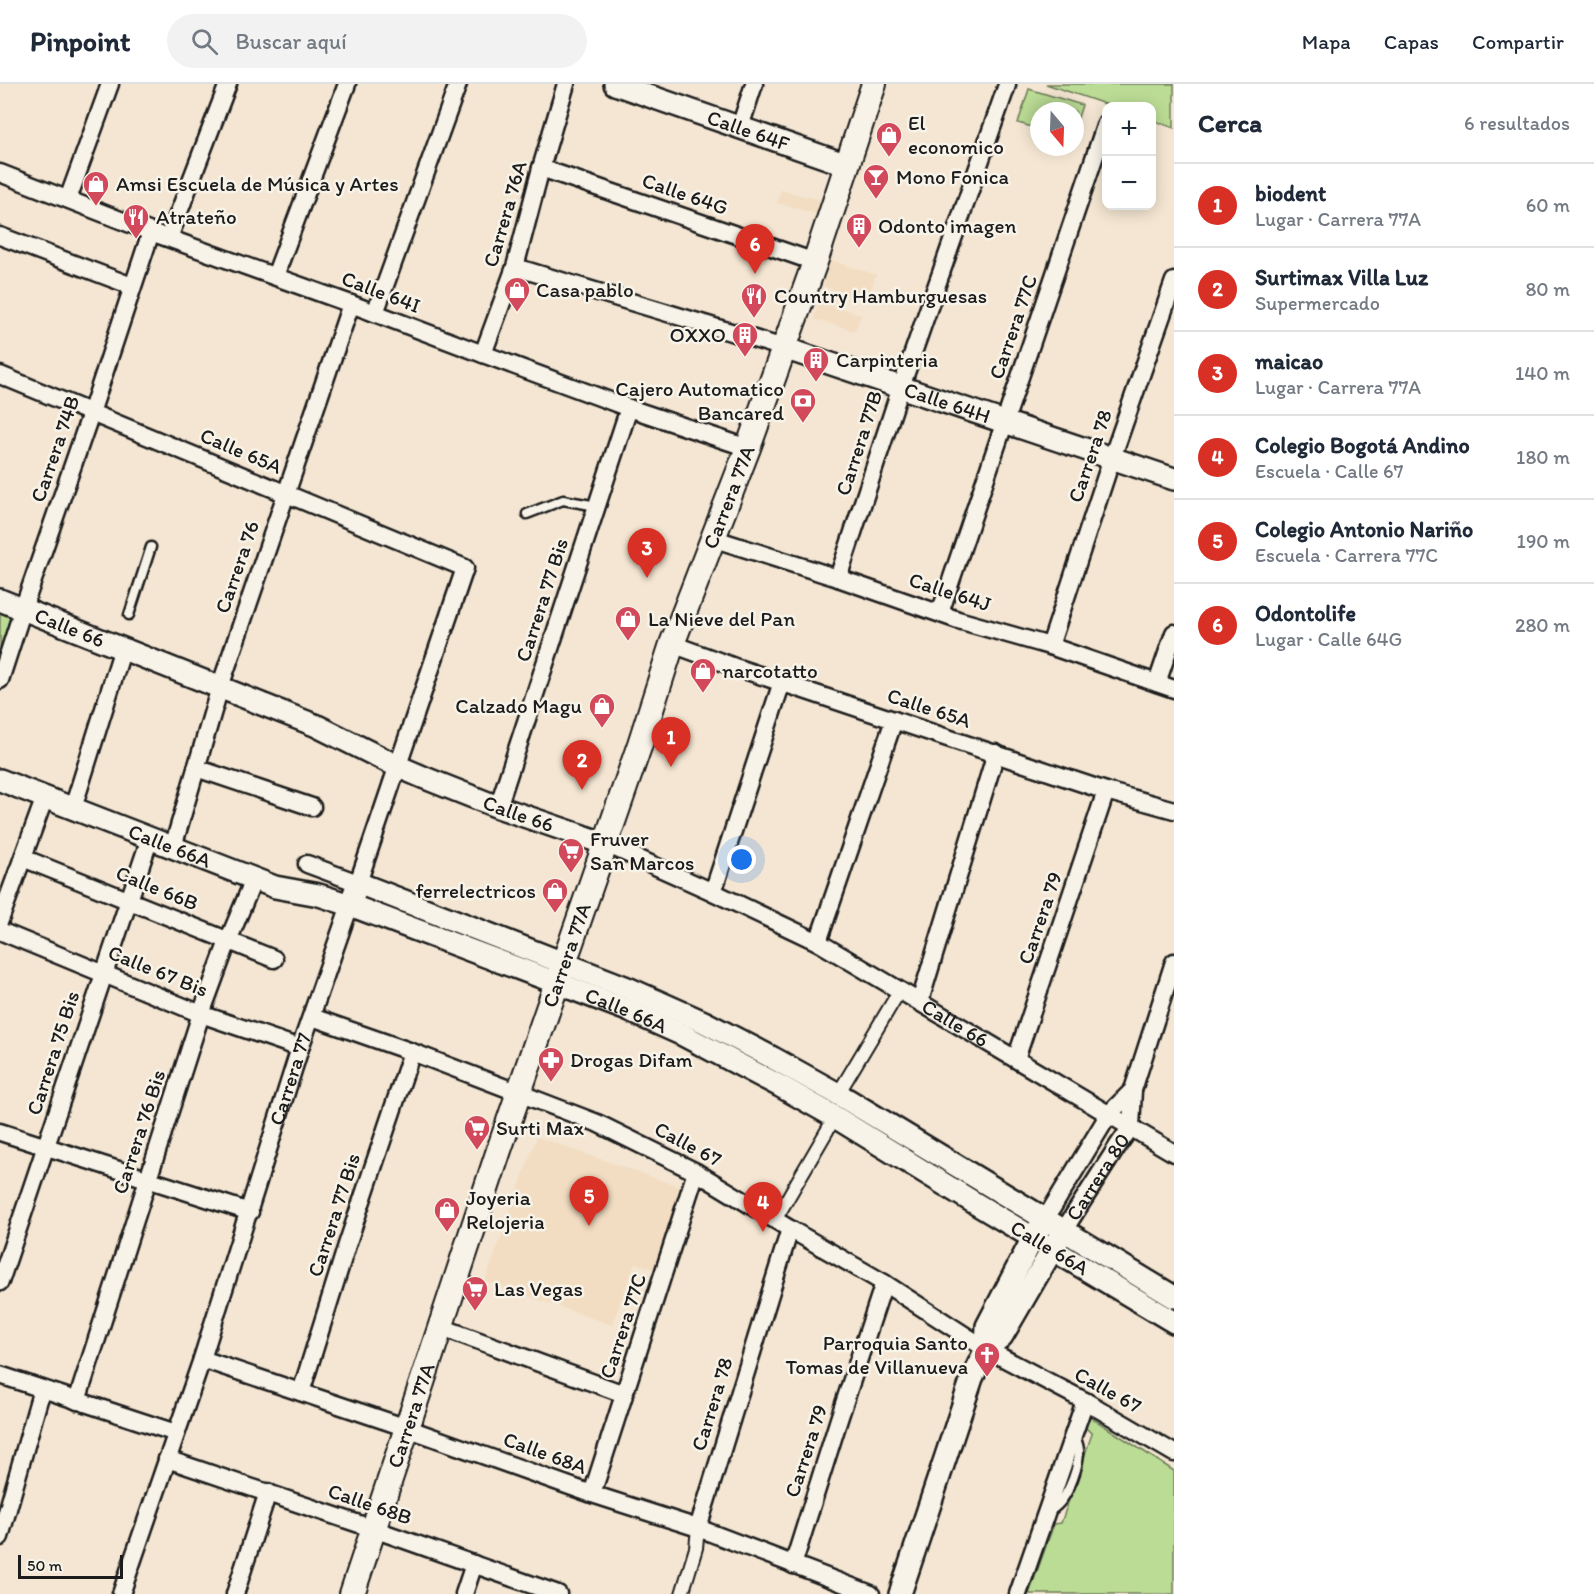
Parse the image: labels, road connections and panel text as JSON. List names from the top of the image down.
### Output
{
  "streets": {
    "main road": ["Carrera 77A"],
    "street": [
      "Calle 64F",
      "Calle 64G",
      "Carrera 76A",
      "Calle 64I",
      "Carrera 77C",
      "Calle 64H",
      "Carrera 77B",
      "Carrera 74B",
      "Calle 65A",
      "Carrera 78",
      "Carrera 76",
      "Calle 64J",
      "Carrera 77 Bis",
      "Calle 66",
      "Calle 66A",
      "Calle 66B",
      "Carrera 79",
      "Calle 67 Bis",
      "Carrera 75 Bis",
      "Carrera 77",
      "Carrera 76 Bis",
      "Calle 67",
      "Carrera 80",
      "Calle 68A",
      "Calle 68B"
    ]
  },
  "crossings": [
    ["Calle 64F", "Carrera 77A"],
    ["Calle 64G", "Carrera 76A"],
    ["Calle 64G", "Carrera 77A"],
    ["Carrera 76A", "Calle 64I"],
    ["Carrera 76A", "Calle 64H"],
    ["Calle 64I", "Carrera 74B"],
    ["Calle 64I", "Carrera 77A"],
    ["Calle 64I", "Carrera 76"],
    ["Calle 64I", "Carrera 77 Bis"],
    ["Carrera 77C", "Calle 64H"],
    ["Carrera 77C", "Calle 64J"],
    ["Carrera 77C", "Calle 67"],
    ["Carrera 77C", "Calle 68A"],
    ["Calle 64H", "Carrera 77B"],
    ["Calle 64H", "Carrera 78"],
    ["Calle 64H", "Carrera 77A"],
    ["Carrera 77B", "Calle 64J"],
    ["Carrera 74B", "Calle 65A"],
    ["Carrera 74B", "Calle 66"],
    ["Calle 65A", "Carrera 77A"],
    ["Calle 65A", "Carrera 76"],
    ["Calle 65A", "Carrera 79"],
    ["Calle 65A", "Carrera 77"],
    ["Carrera 78", "Calle 64J"],
    ["Carrera 78", "Calle 67"],
    ["Carrera 78", "Calle 68A"],
    ["Carrera 77A", "Calle 64J"],
    ["Carrera 77A", "Calle 66"],
    ["Carrera 77A", "Calle 66A"],
    ["Carrera 77A", "Calle 67"],
    ["Carrera 77A", "Calle 68A"],
    ["Carrera 77A", "Calle 68B"],
    ["Carrera 76", "Calle 66"],
    ["Carrera 76", "Calle 66A"],
    ["Carrera 77 Bis", "Calle 66"],
    ["Carrera 77 Bis", "Calle 67"],
    ["Carrera 77 Bis", "Calle 68A"],
    ["Calle 66", "Carrera 79"],
    ["Calle 66", "Carrera 77"],
    ["Calle 66", "Carrera 80"],
    ["Calle 66A", "Carrera 75 Bis"],
    ["Calle 66A", "Carrera 77"],
    ["Calle 66A", "Carrera 76 Bis"],
    ["Calle 66A", "Carrera 80"],
    ["Calle 66B", "Carrera 75 Bis"],
    ["Calle 66B", "Carrera 76 Bis"],
    ["Carrera 79", "Calle 67"],
    ["Carrera 79", "Calle 68A"],
    ["Calle 67 Bis", "Carrera 75 Bis"],
    ["Calle 67 Bis", "Carrera 77"],
    ["Calle 67 Bis", "Carrera 76 Bis"],
    ["Carrera 77", "Calle 67"],
    ["Carrera 77", "Calle 68A"],
    ["Carrera 77", "Calle 68B"],
    ["Calle 67", "Carrera 80"]
  ],
  "places": {
    "shop": [
      "El economico",
      "Amsi Escuela de Música y Artes",
      "Casa pablo",
      "La Nieve del Pan",
      "narcotatto",
      "Calzado Magu",
      "ferrelectricos",
      "Joyeria Relojeria"
    ],
    "bar": ["Mono Fonica"],
    "restaurant": ["Atrateño", "Country Hamburguesas"],
    "building": ["Odonto imagen", "OXXO", "Carpinteria"],
    "bank": ["Cajero Automatico Bancared"],
    "supermarket": ["Fruver San Marcos", "Surti Max", "Las Vegas"],
    "pharmacy": ["Drogas Difam"],
    "church": ["Parroquia Santo Tomas de Villanueva"]
  },
  "scale_bar": "50 m",
  "north": "bottom",
  "page": {
    "header": "Pinpoint",
    "search": "Buscar aquí",
    "nav": ["Mapa", "Capas", "Compartir"],
    "heading": ["Cerca", "6 resultados"],
    "map_buttons": ["+", "−"],
    "list": [
      {
        "mark": "1",
        "name": "biodent",
        "note": "Lugar · Carrera 77A",
        "value": "60 m"
      },
      {
        "mark": "2",
        "name": "Surtimax Villa Luz",
        "note": "Supermercado",
        "value": "80 m"
      },
      {
        "mark": "3",
        "name": "maicao",
        "note": "Lugar · Carrera 77A",
        "value": "140 m"
      },
      {
        "mark": "4",
        "name": "Colegio Bogotá Andino",
        "note": "Escuela · Calle 67",
        "value": "180 m"
      },
      {
        "mark": "5",
        "name": "Colegio Antonio Nariño",
        "note": "Escuela · Carrera 77C",
        "value": "190 m"
      },
      {
        "mark": "6",
        "name": "Odontolife",
        "note": "Lugar · Calle 64G",
        "value": "280 m"
      }
    ],
    "pins": [
      "6",
      "3",
      "1",
      "2",
      "5",
      "4"
    ],
    "scale": "50 m"
  }
}
